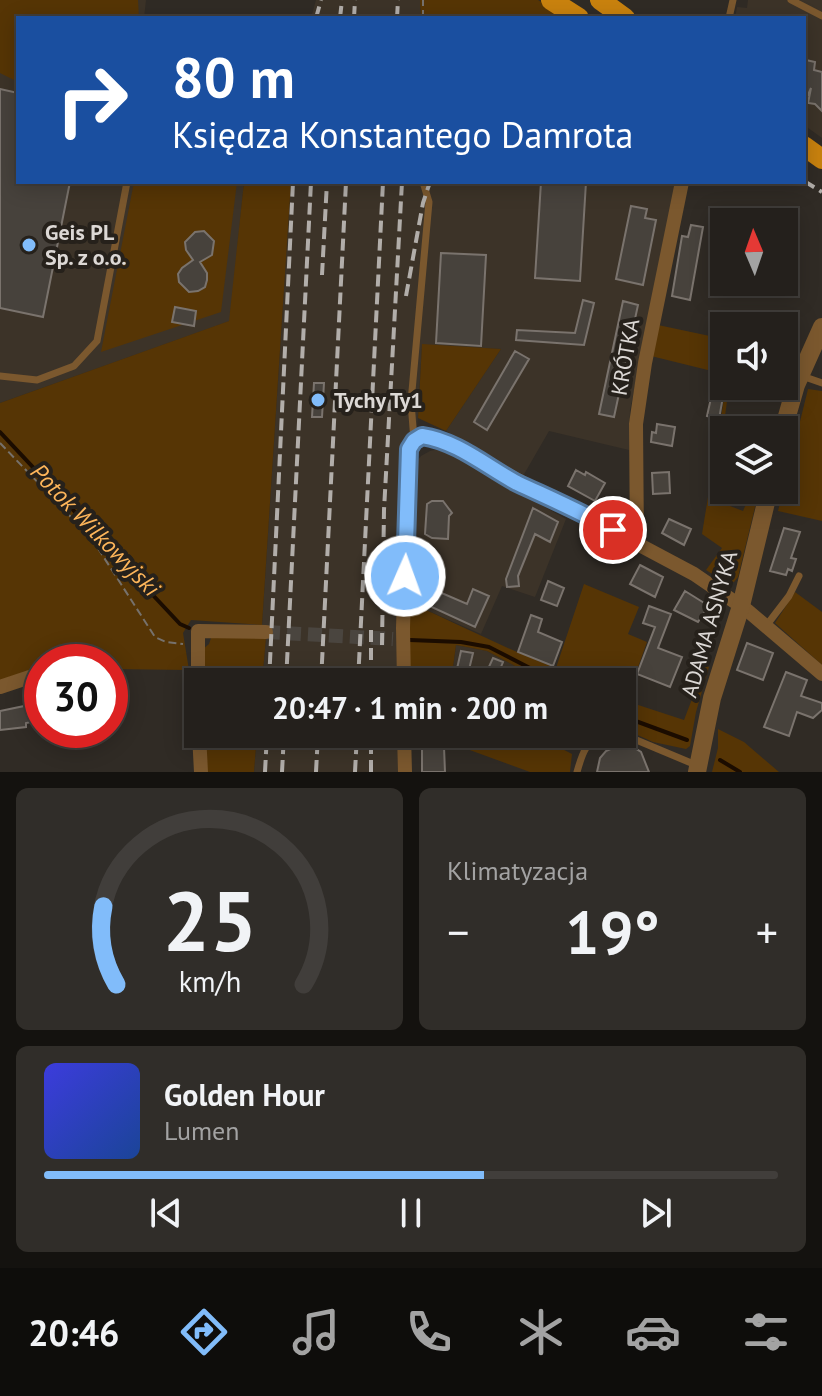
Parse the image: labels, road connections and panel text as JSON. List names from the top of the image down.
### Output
{
  "streets": {
    "street": ["KRÓTKA", "ADAMA ASNYKA"]
  },
  "water": ["Potok Wilkowyjski"],
  "places": ["Geis PL Sp. z o.o.", "Tychy Ty1"],
  "north": "top",
  "page": {
    "turn": ["80 m", "Księdza Konstantego Damrota"],
    "limit": "30",
    "trip": "20:47 · 1 min · 200 m",
    "tile": "Klimatyzacja",
    "heat": ["−", "19°", "+"],
    "song": ["Golden Hour", "Lumen"],
    "tabs": "20:46",
    "gauge": ["25", "km/h"]
  }
}
